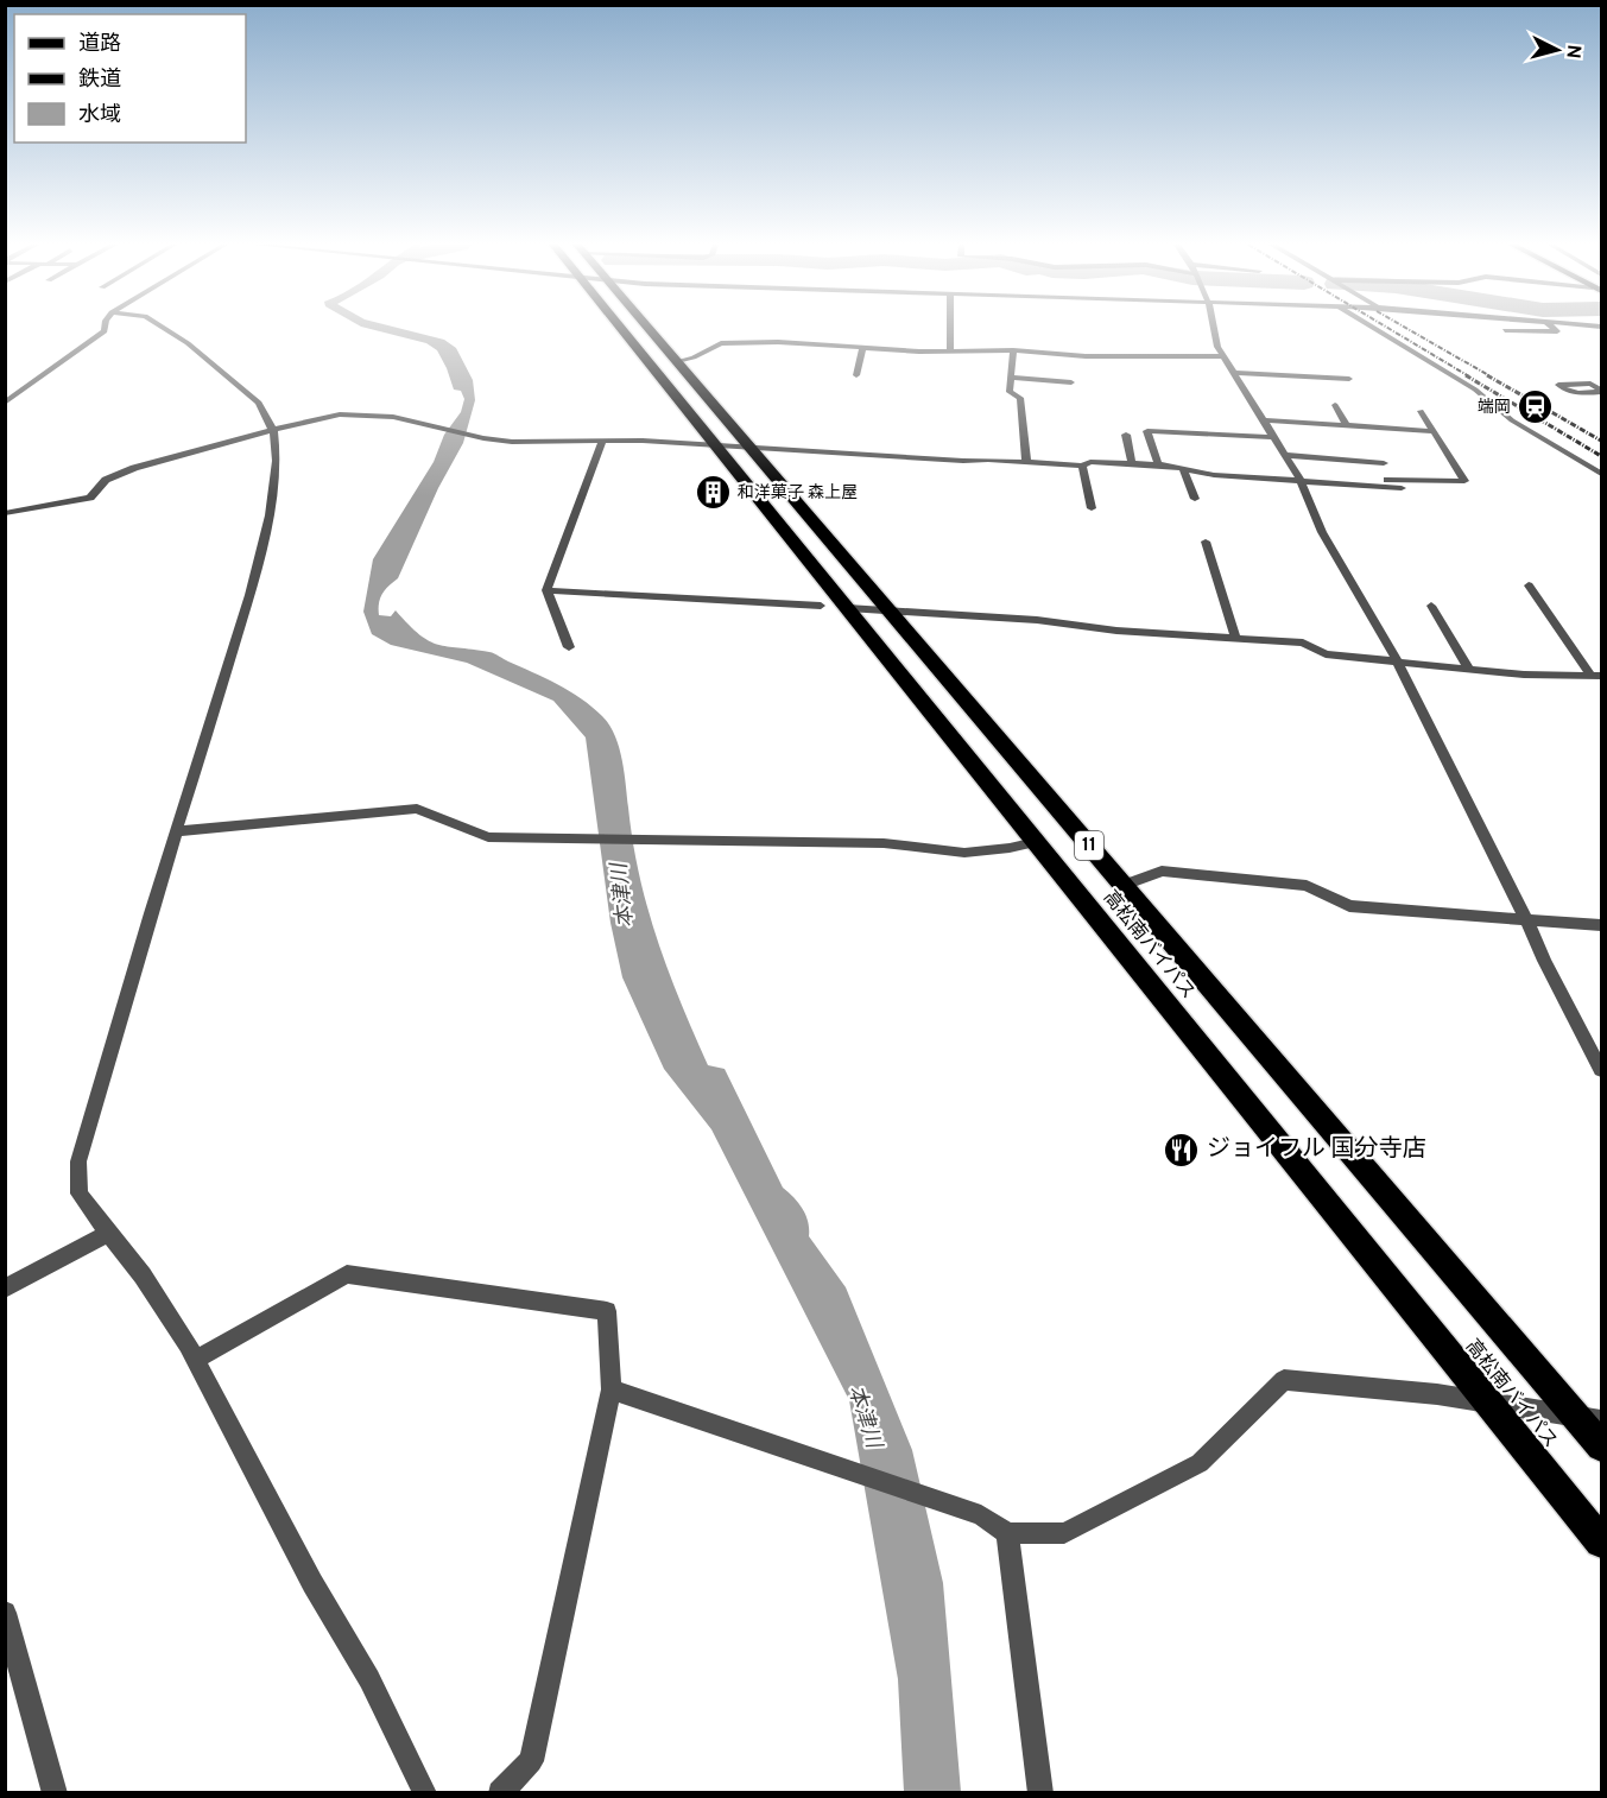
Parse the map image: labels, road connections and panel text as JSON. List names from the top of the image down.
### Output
{
  "streets": {
    "highway": ["11", "高松南バイパス"]
  },
  "water": ["本津川"],
  "places": {
    "station": ["端岡"],
    "building": ["和洋菓子 森上屋"],
    "restaurant": ["ジョイフル 国分寺店"]
  },
  "legend": ["道路", "鉄道", "水域"],
  "north": "right"
}
